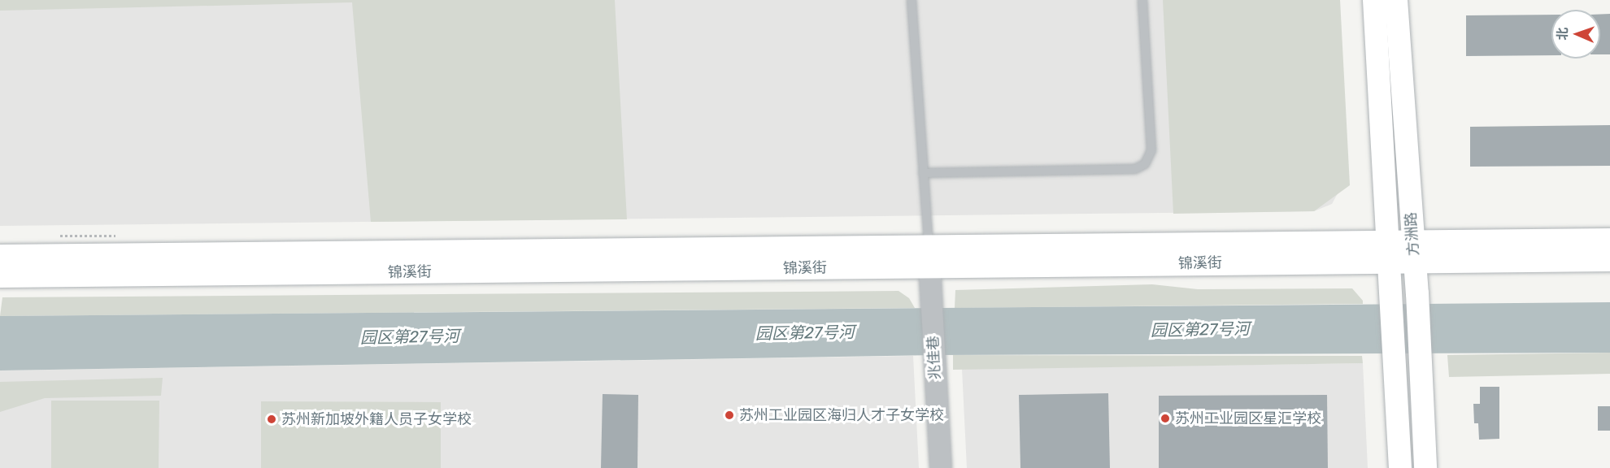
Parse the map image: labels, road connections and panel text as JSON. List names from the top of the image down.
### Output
{
  "streets": {
    "main road": ["方洲路", "锦溪街"],
    "street": ["兆佳巷"]
  },
  "crossings": [
    ["方洲路", "锦溪街"],
    ["锦溪街", "兆佳巷"]
  ],
  "water": ["园区第27号河"],
  "places": ["苏州工业园区海归人才子女学校", "苏州工业园区星汇学校", "苏州新加坡外籍人员子女学校"],
  "north": "left"
}
